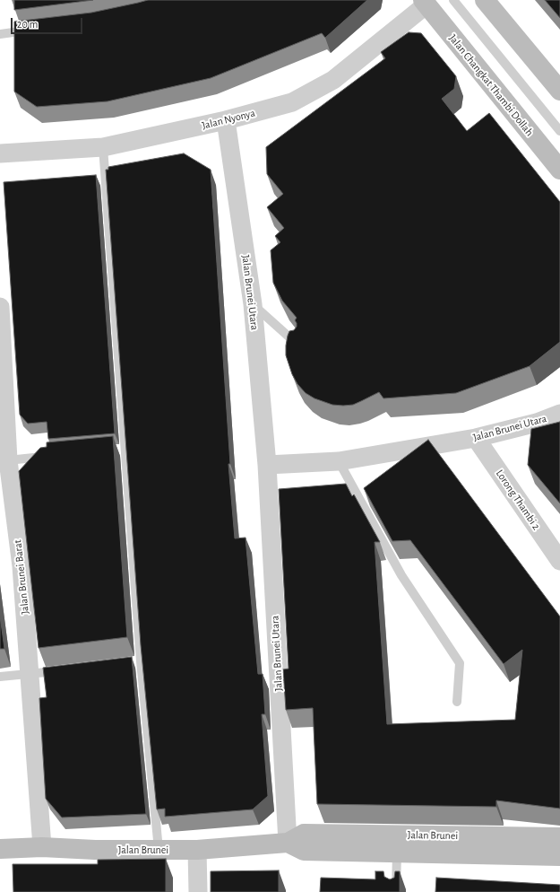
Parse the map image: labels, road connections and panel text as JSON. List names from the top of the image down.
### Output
{
  "streets": {
    "street": [
      "Jalan Changkat Thambi Dollah",
      "Jalan Nyonya",
      "Jalan Brunei Utara",
      "Lorong Thambi 2",
      "Jalan Brunei Barat",
      "Jalan Brunei"
    ]
  },
  "crossings": [
    ["Jalan Changkat Thambi Dollah", "Jalan Nyonya"],
    ["Jalan Nyonya", "Jalan Brunei Utara"],
    ["Jalan Brunei Utara", "Lorong Thambi 2"],
    ["Jalan Brunei Utara", "Jalan Brunei"],
    ["Jalan Brunei Barat", "Jalan Brunei"]
  ],
  "scale_bar": "20 m"
}
